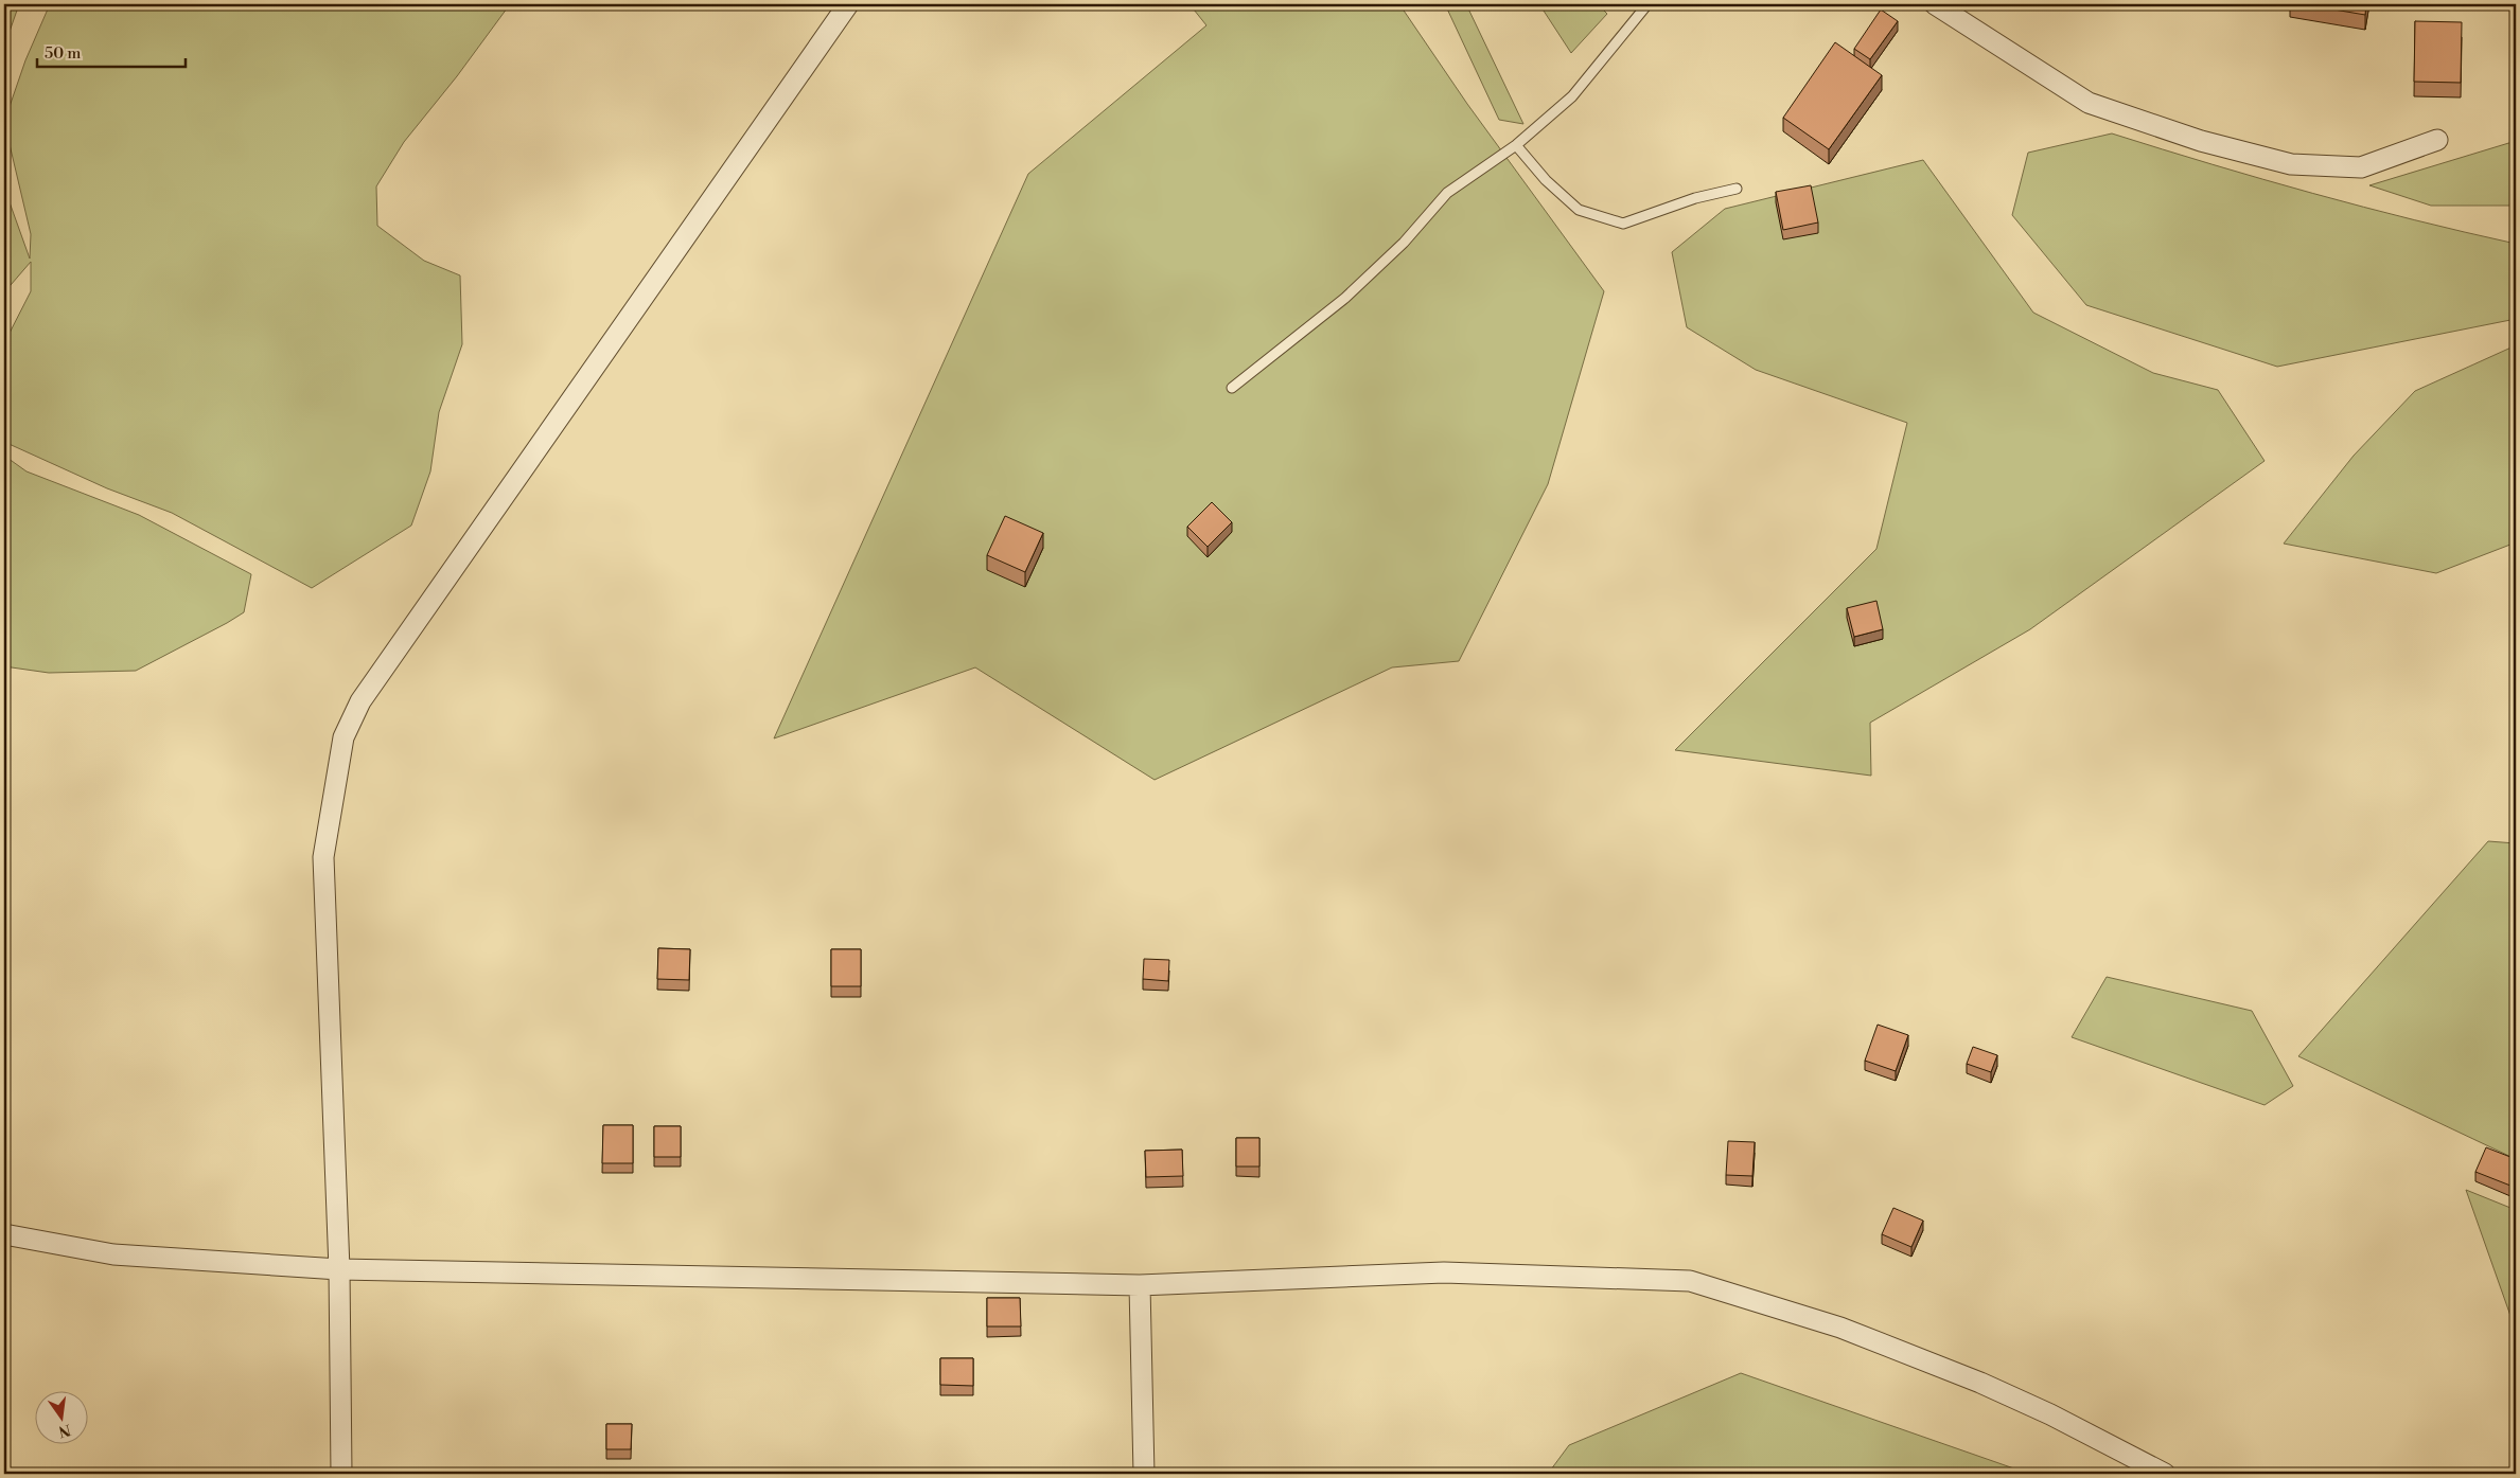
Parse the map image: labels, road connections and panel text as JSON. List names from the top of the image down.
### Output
{
  "scale_bar": "50 m",
  "north": "bottom"
}
